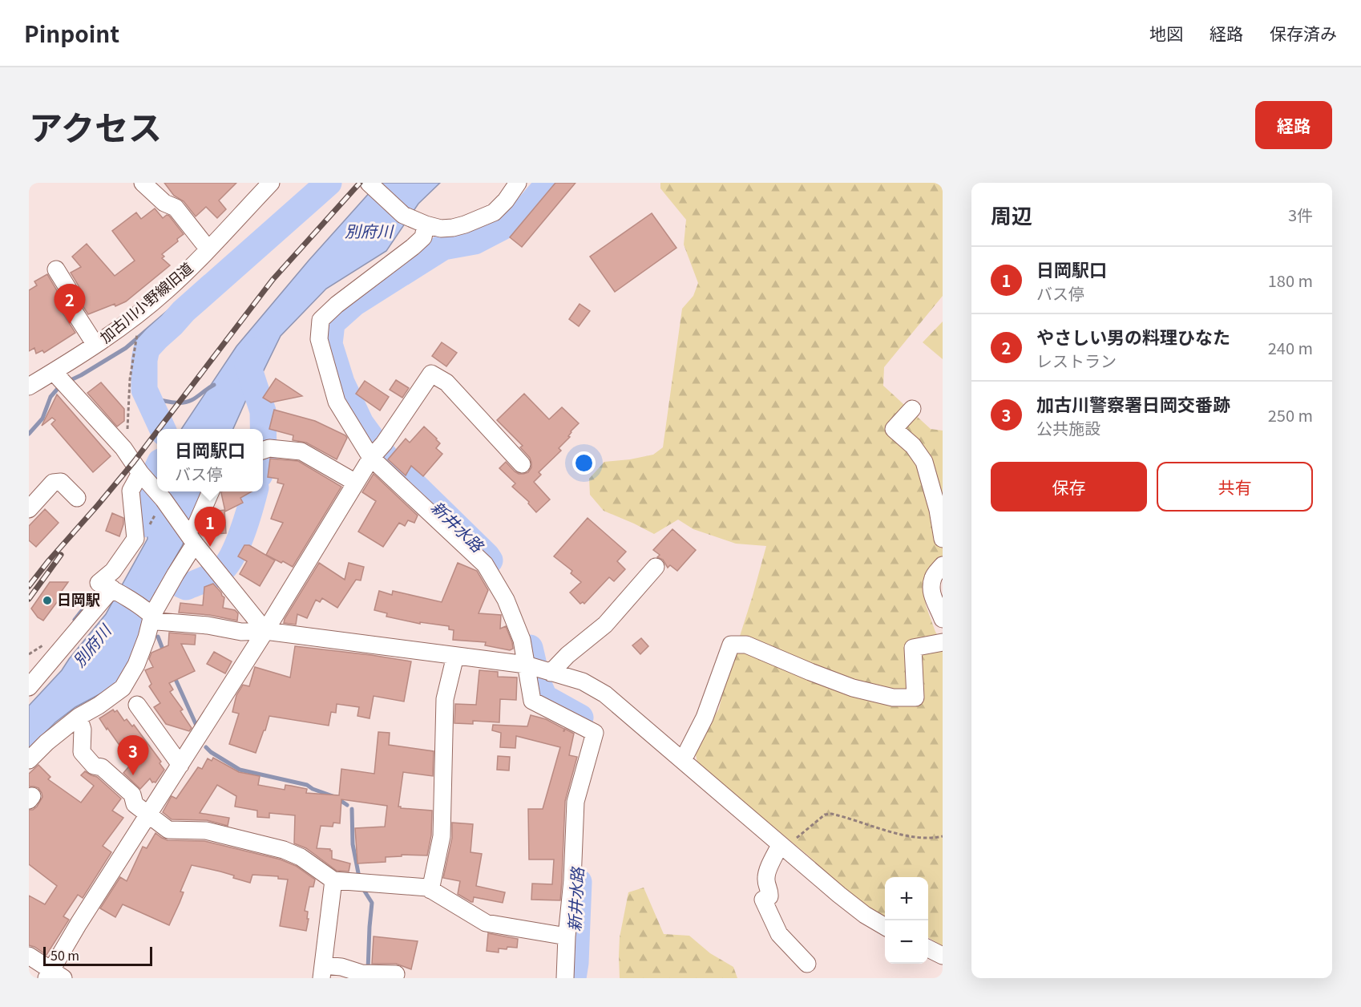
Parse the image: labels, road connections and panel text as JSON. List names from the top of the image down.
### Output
{
  "streets": {
    "street": ["加古川小野線旧道"]
  },
  "water": ["別府川", "新井水路"],
  "places": ["日岡駅"],
  "scale_bar": "50 m",
  "page": {
    "header": "Pinpoint",
    "nav": ["地図", "経路", "保存済み"],
    "title": "アクセス",
    "buttons": [
      "経路",
      ["保存", "共有"]
    ],
    "heading": ["周辺", "3件"],
    "list": [
      {
        "mark": "1",
        "name": "日岡駅口",
        "note": "バス停",
        "value": "180 m"
      },
      {
        "mark": "2",
        "name": "やさしい男の料理ひなた",
        "note": "レストラン",
        "value": "240 m"
      },
      {
        "mark": "3",
        "name": "加古川警察署日岡交番跡",
        "note": "公共施設",
        "value": "250 m"
      }
    ],
    "pins": ["2", "1", "3"],
    "popup": ["日岡駅口", "バス停"],
    "map_buttons": ["+", "−"],
    "scale": "50 m"
  }
}
